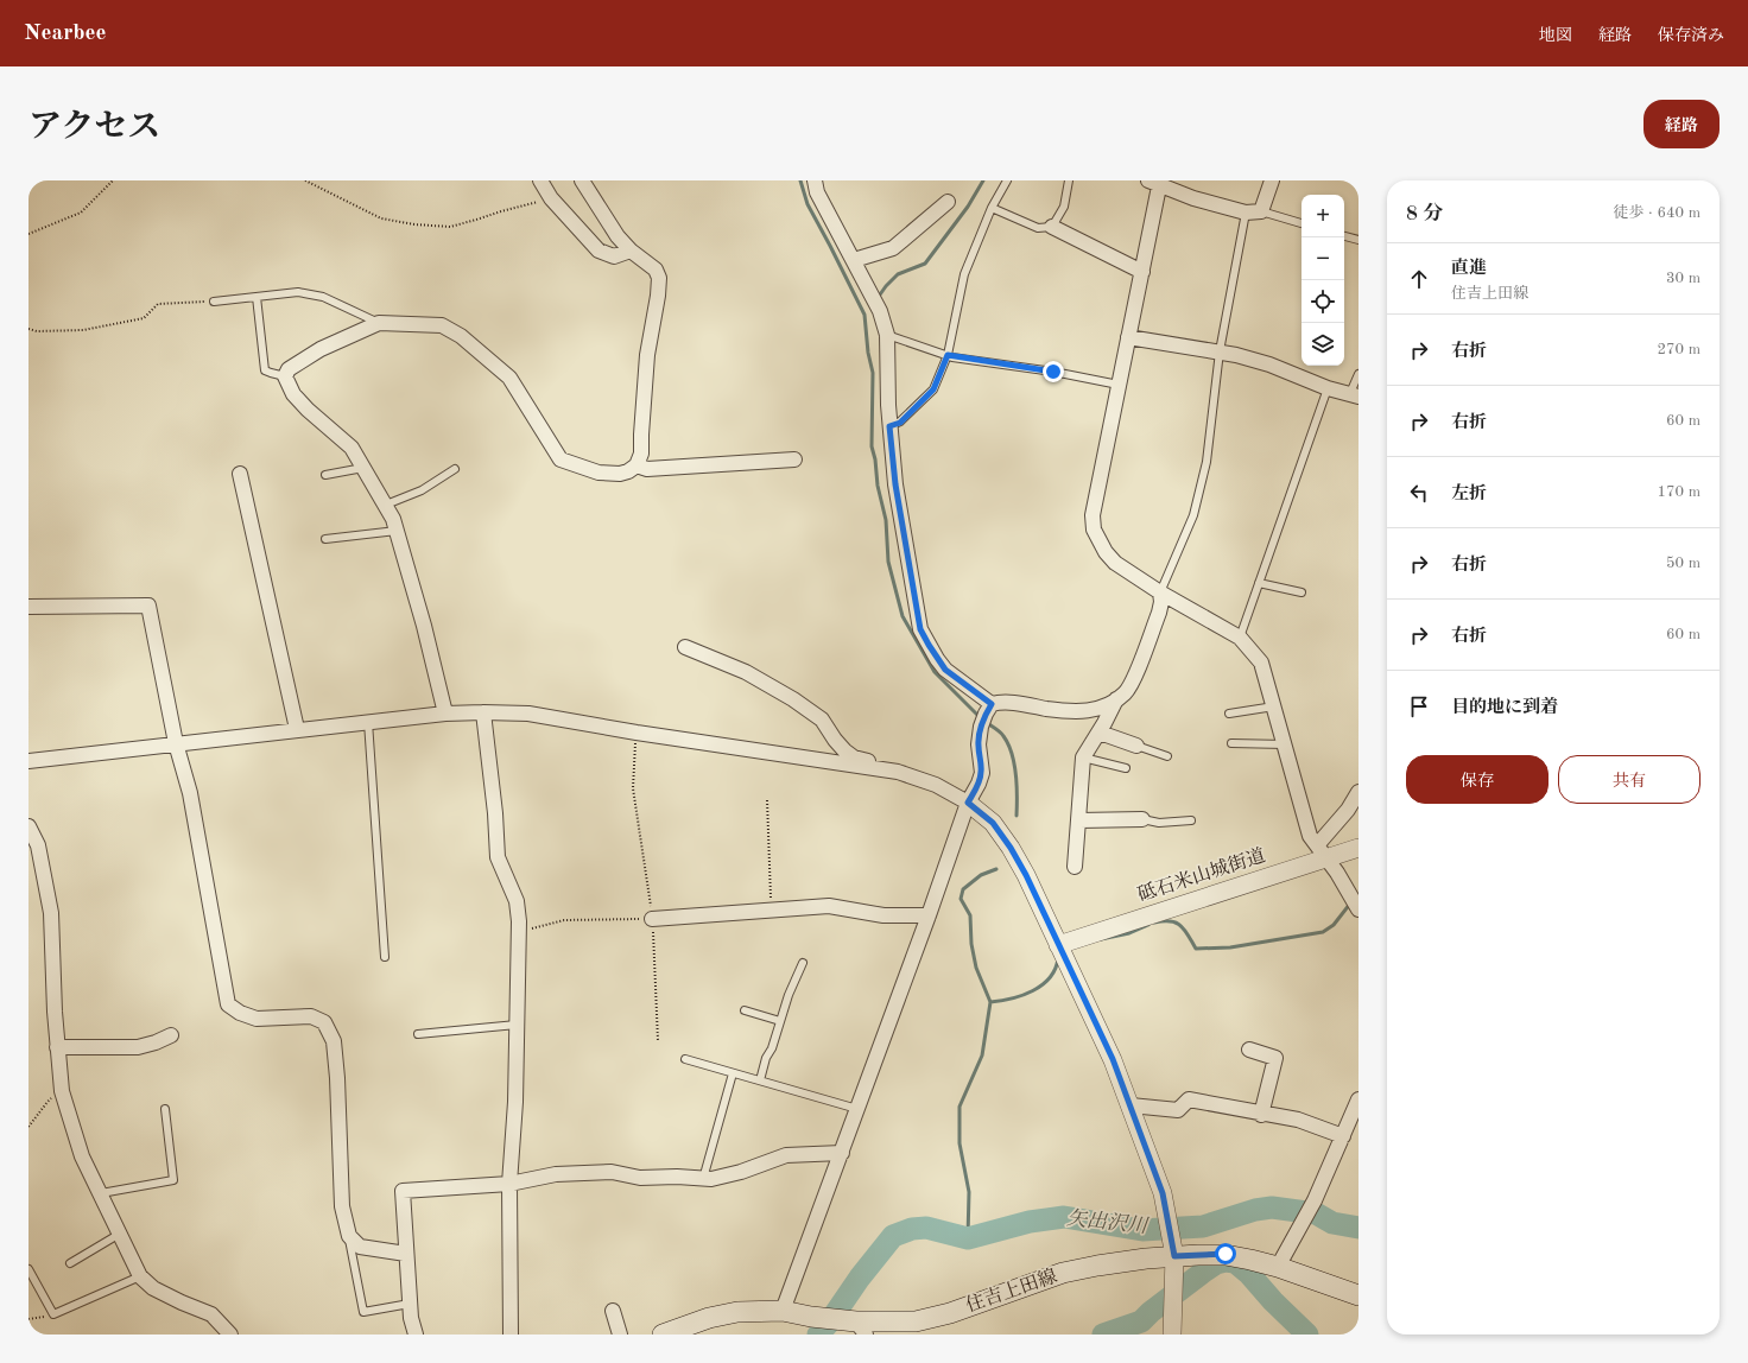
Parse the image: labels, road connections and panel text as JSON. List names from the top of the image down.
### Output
{
  "streets": {
    "main road": ["住吉上田線"],
    "street": ["砥石米山城街道"]
  },
  "water": ["矢出沢川"],
  "page": {
    "header": "Nearbee",
    "nav": ["地図", "経路", "保存済み"],
    "title": "アクセス",
    "buttons": [
      "経路",
      ["保存", "共有"]
    ],
    "heading": ["8 分", "徒歩 · 640 m"],
    "map_buttons": ["+", "−"],
    "list": [
      ["直進", "住吉上田線", "30 m"],
      ["右折", "270 m"],
      ["右折", "60 m"],
      ["左折", "170 m"],
      ["右折", "50 m"],
      ["右折", "60 m"],
      "目的地に到着"
    ]
  }
}
